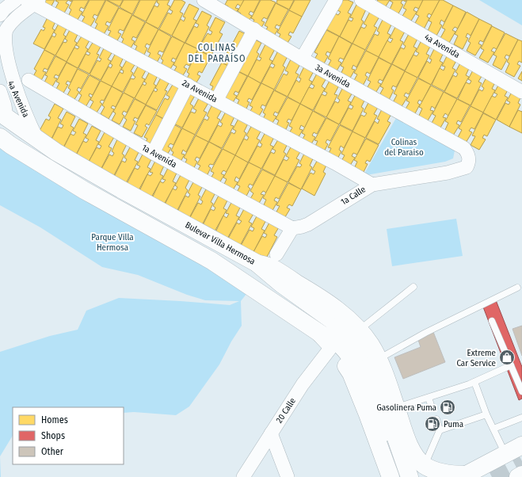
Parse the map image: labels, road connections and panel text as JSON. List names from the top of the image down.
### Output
{
  "streets": {
    "main road": ["Bulevar Villa Hermosa"],
    "street": [
      "4a Avenida",
      "3a Avenida",
      "2a Avenida",
      "1a Avenida",
      "1a Calle",
      "20 Calle"
    ]
  },
  "crossings": [
    ["4a Avenida", "2a Avenida"],
    ["4a Avenida", "Bulevar Villa Hermosa"],
    ["3a Avenida", "1a Calle"],
    ["2a Avenida", "1a Calle"],
    ["1a Avenida", "1a Calle"]
  ],
  "districts": ["COLINAS DEL PARAÍSO"],
  "parks": ["Colinas del Paraiso", "Parque Villa Hermosa"],
  "places": {
    "shop": ["Extreme Car Service"],
    "fuel station": ["Gasolinera Puma", "Puma"]
  },
  "legend": ["Homes", "Shops", "Other"]
}
